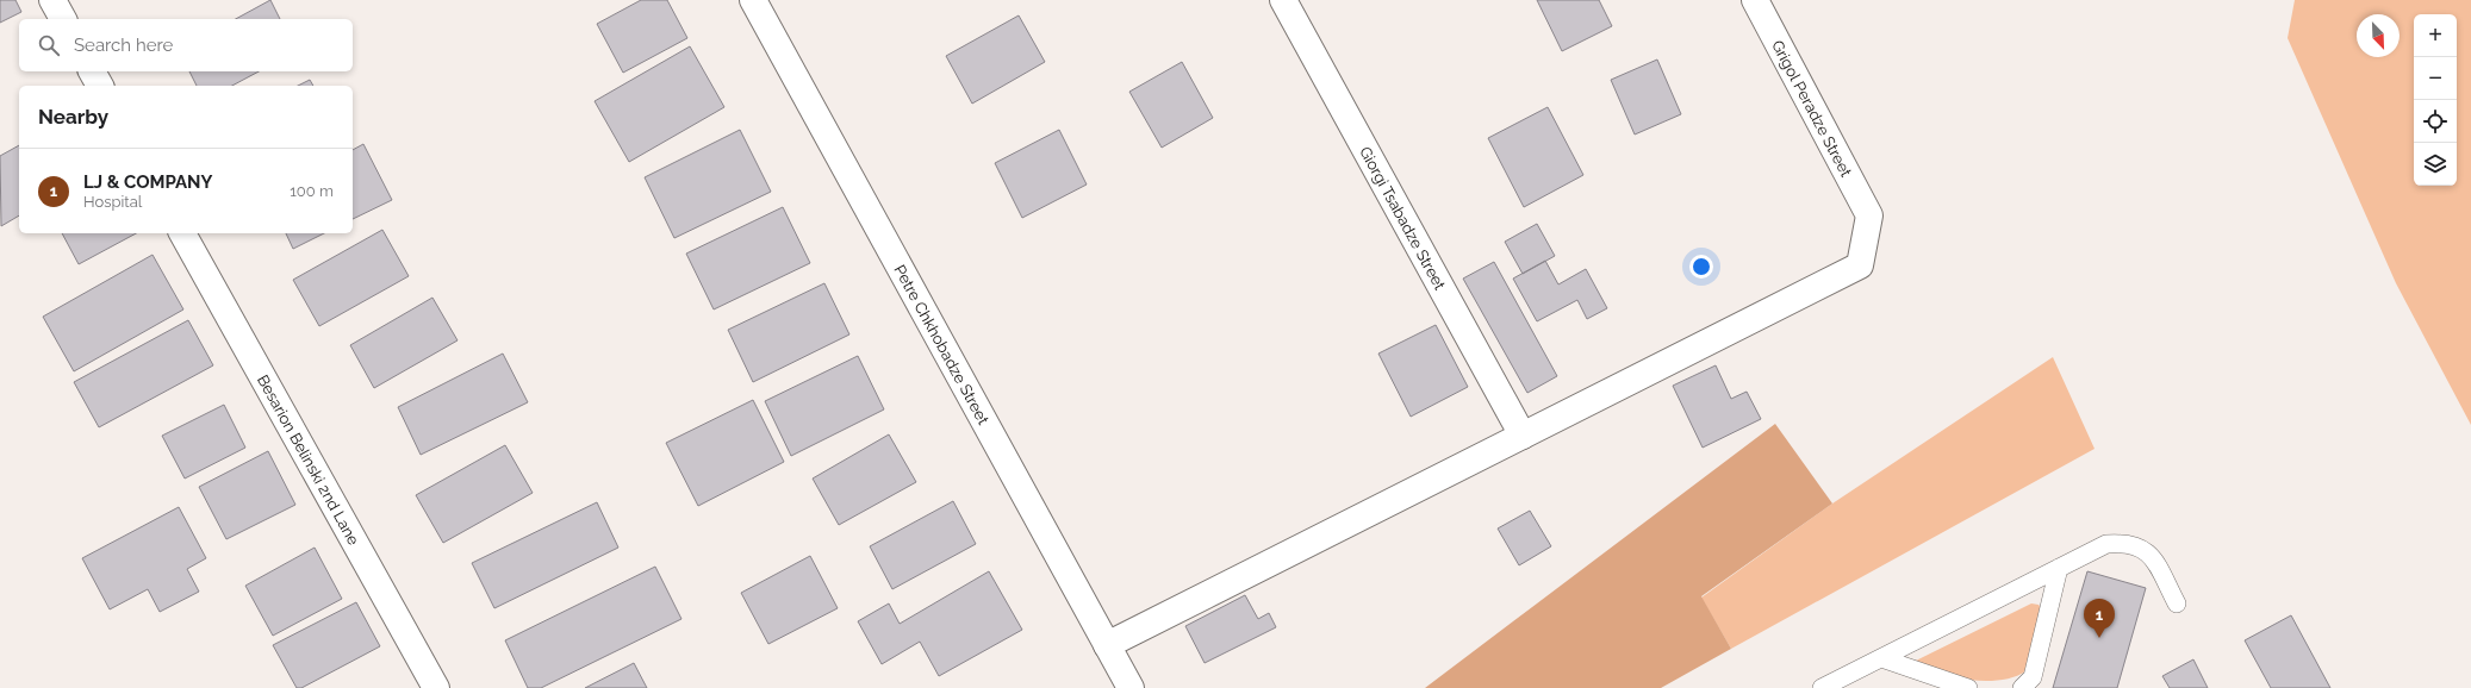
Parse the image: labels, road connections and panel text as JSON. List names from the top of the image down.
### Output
{
  "streets": {
    "street": [
      "Grigol Peradze Street",
      "Giorgi Tsabadze Street",
      "Petre Chkhobadze Street",
      "Besarion Belinski 2nd Lane"
    ]
  },
  "crossings": [
    ["Grigol Peradze Street", "Giorgi Tsabadze Street"]
  ],
  "north": "bottom right",
  "page": {
    "map_buttons": ["+", "−"],
    "search": "Search here",
    "heading": "Nearby",
    "list": [
      {
        "mark": "1",
        "name": "LJ & COMPANY",
        "note": "Hospital",
        "value": "100 m"
      }
    ],
    "pins": "1"
  }
}
